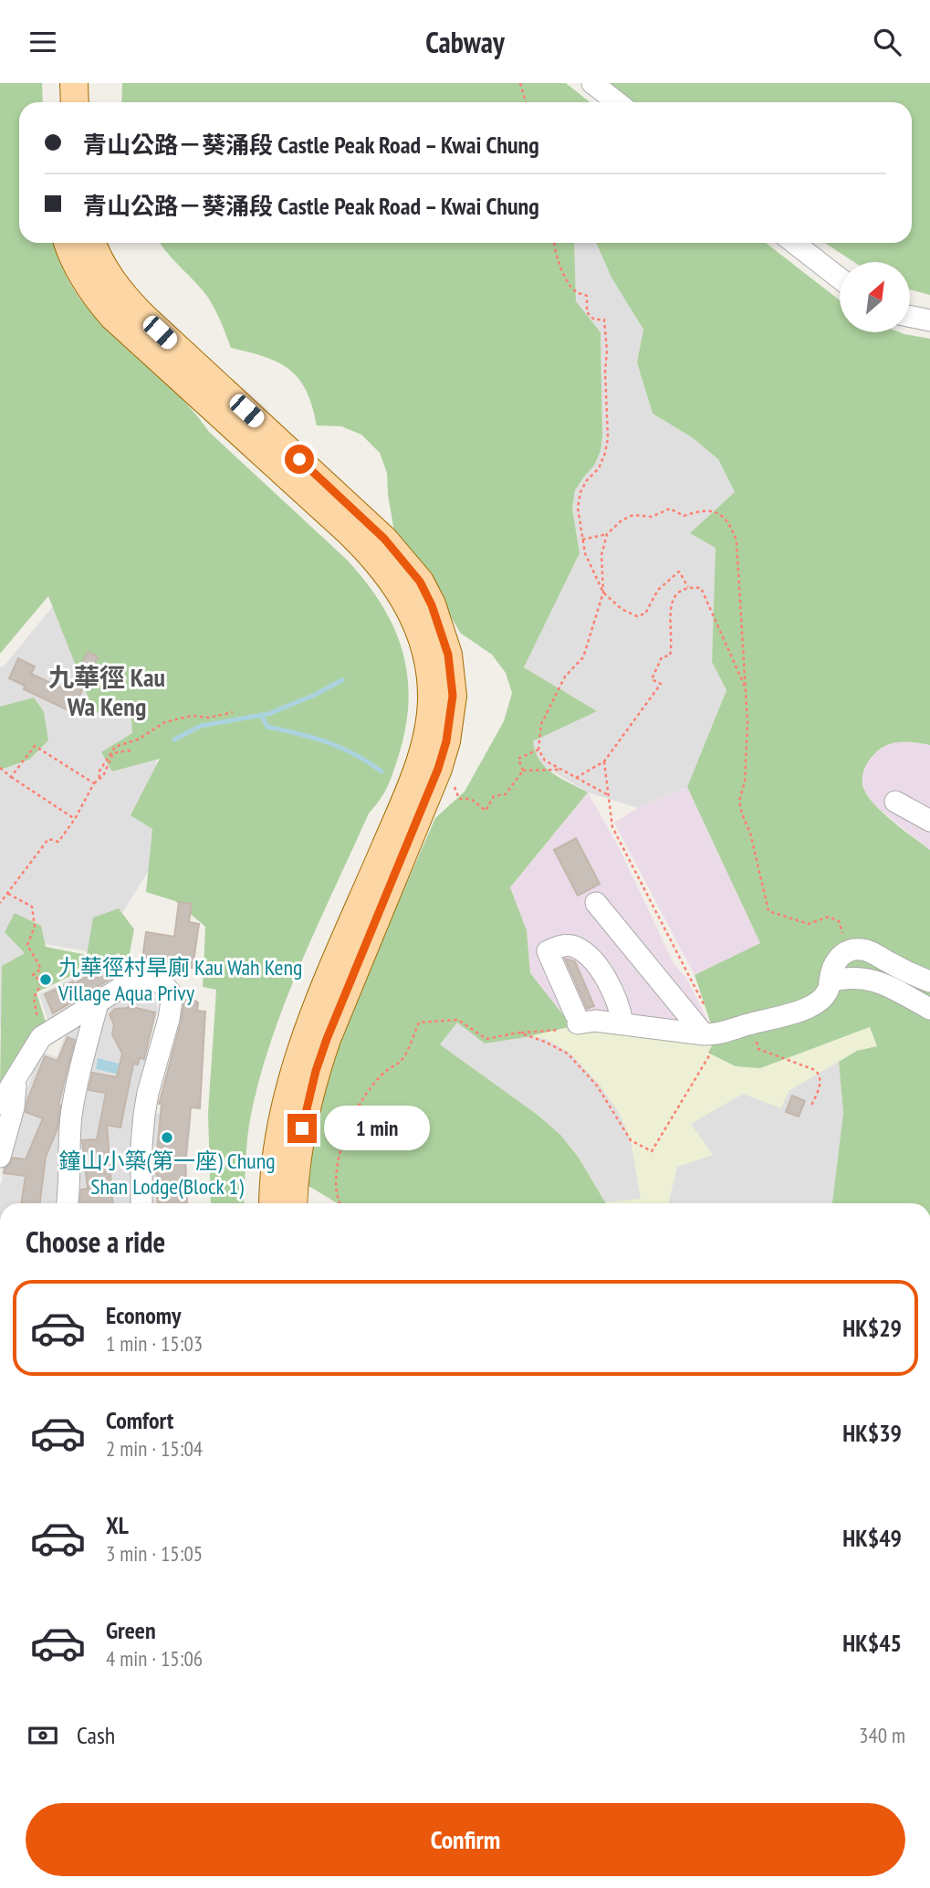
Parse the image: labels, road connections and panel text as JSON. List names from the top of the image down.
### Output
{
  "districts": ["九華徑 Kau Wa Keng"],
  "places": ["九華徑村旱廁 Kau Wah Keng Village Aqua Privy", "鐘山小築(第一座) Chung Shan Lodge(Block 1)"],
  "north": "top right",
  "page": {
    "header": "Cabway",
    "banner": ["青山公路－葵涌段 Castle Peak Road – Kwai Chung", "青山公路－葵涌段 Castle Peak Road – Kwai Chung"],
    "bubble": "1 min",
    "heading": "Choose a ride",
    "list": [
      {
        "name": "Economy",
        "note": "1 min · 15:03",
        "value": "HK$29"
      },
      {
        "name": "Comfort",
        "note": "2 min · 15:04",
        "value": "HK$39"
      },
      {
        "name": "XL",
        "note": "3 min · 15:05",
        "value": "HK$49"
      },
      {
        "name": "Green",
        "note": "4 min · 15:06",
        "value": "HK$45"
      }
    ],
    "pay": ["Cash", "340 m"],
    "buttons": "Confirm"
  }
}
